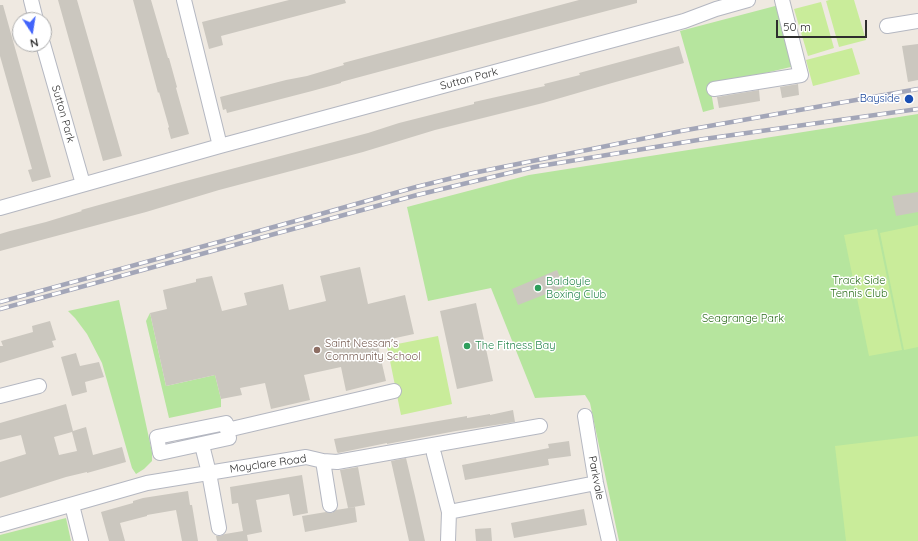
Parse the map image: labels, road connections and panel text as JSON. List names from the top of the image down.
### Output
{
  "streets": {
    "street": ["Sutton Park", "Moyclare Road", "Parkvale"]
  },
  "parks": ["Track Side Tennis Club", "Seagrange Park"],
  "places": [
    "Bayside",
    "Baldoyle Boxing Club",
    "The Fitness Bay",
    "Saint Nessan's Community School"
  ],
  "scale_bar": "50 m",
  "north": "bottom"
}
